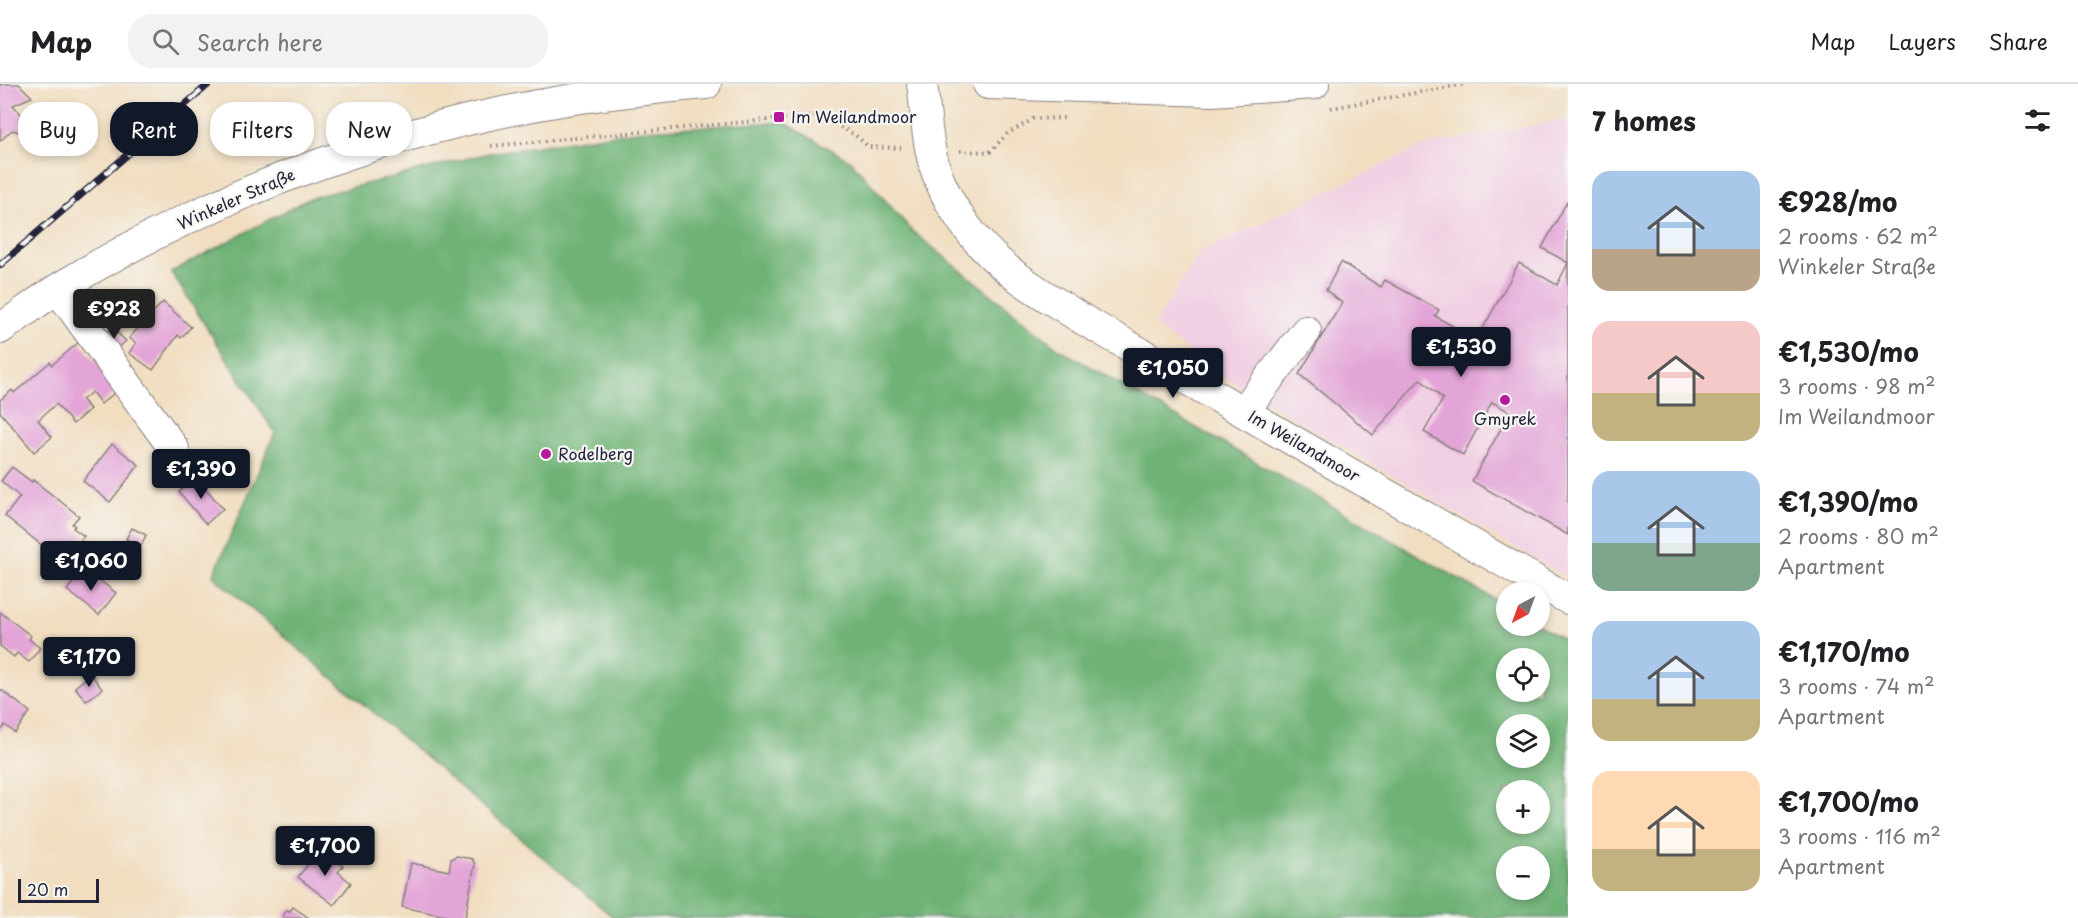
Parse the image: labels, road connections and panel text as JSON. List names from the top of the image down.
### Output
{
  "streets": {
    "street": ["Winkeler Straße", "Im Weilandmoor"]
  },
  "places": {
    "transit": ["Im Weilandmoor"],
    "other": ["Gmyrek", "Rodelberg"]
  },
  "scale_bar": "20 m",
  "north": "bottom left",
  "page": {
    "header": "Map",
    "search": "Search here",
    "nav": ["Map", "Layers", "Share"],
    "heading": "7 homes",
    "chip": [
      "Buy",
      "Rent",
      "Filters",
      "New"
    ],
    "list": [
      {
        "name": "€928/mo",
        "note": "2 rooms · 62 m² · Winkeler Straße"
      },
      {
        "name": "€1,530/mo",
        "note": "3 rooms · 98 m² · Im Weilandmoor"
      },
      {
        "name": "€1,390/mo",
        "note": "2 rooms · 80 m² · Apartment"
      },
      {
        "name": "€1,170/mo",
        "note": "3 rooms · 74 m² · Apartment"
      },
      {
        "name": "€1,700/mo",
        "note": "3 rooms · 116 m² · Apartment"
      }
    ],
    "price": [
      "€928",
      "€1,530",
      "€1,050",
      "€1,390",
      "€1,060",
      "€1,170",
      "€1,700"
    ],
    "map_buttons": ["+", "−"],
    "scale": "20 m"
  }
}
